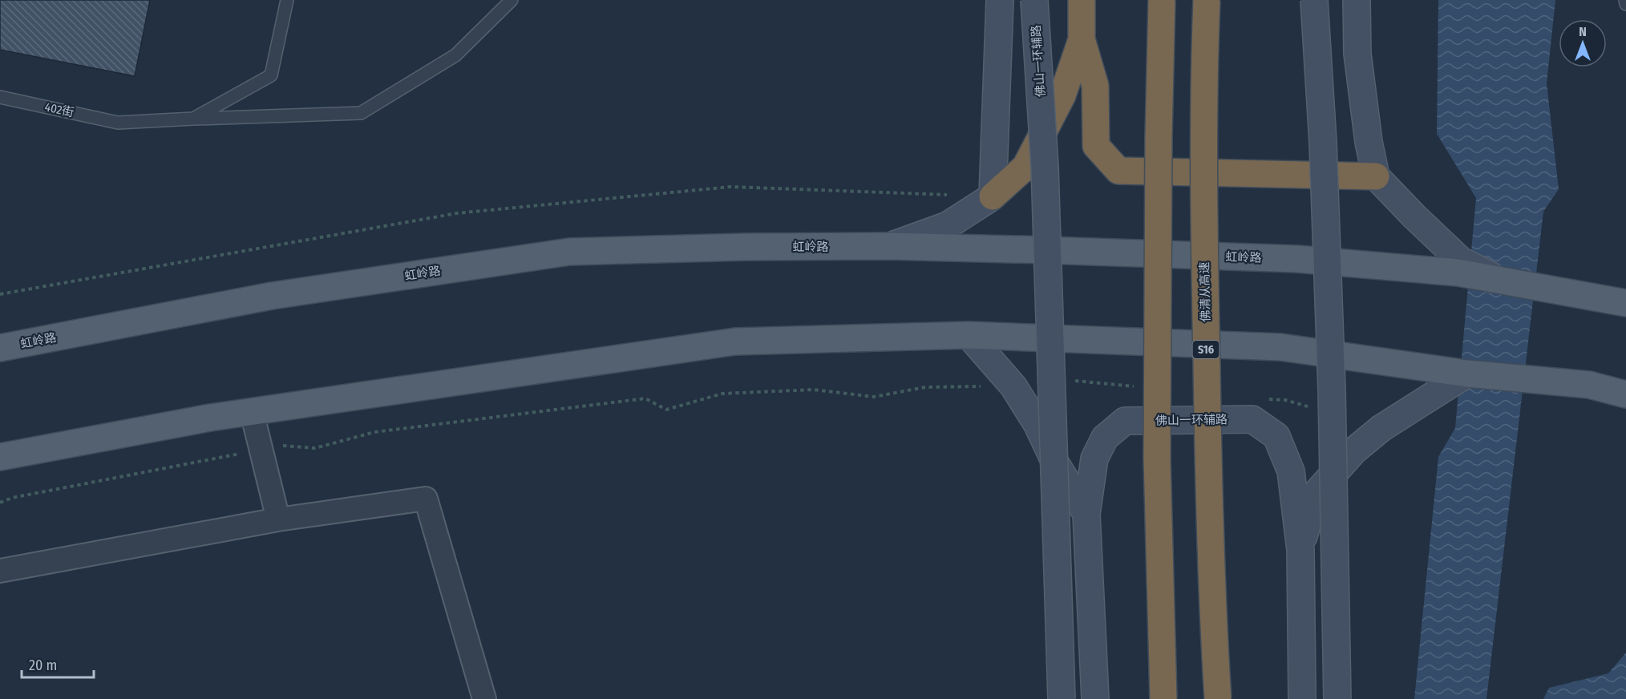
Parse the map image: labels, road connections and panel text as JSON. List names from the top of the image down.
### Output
{
  "streets": {
    "highway": ["佛清从高速", "S16"],
    "main road": ["佛山一环辅路", "虹岭路"],
    "lane": ["402街"]
  },
  "scale_bar": "20 m",
  "north": "top"
}
